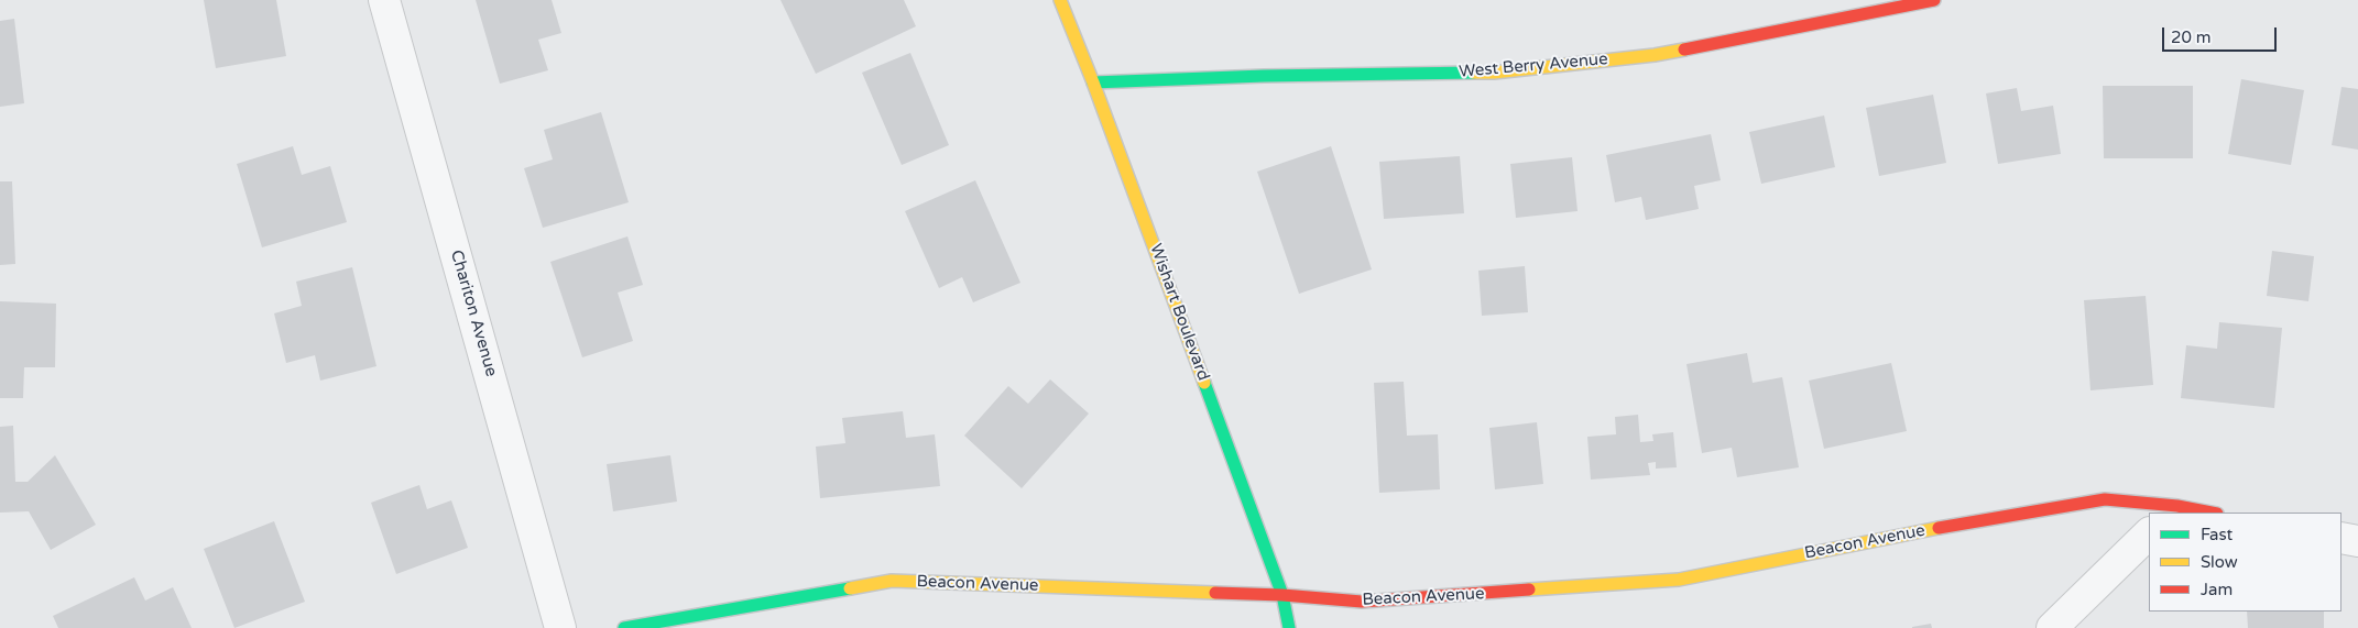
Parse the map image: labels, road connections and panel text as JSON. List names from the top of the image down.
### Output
{
  "streets": {
    "street": [
      "West Berry Avenue",
      "Wishart Boulevard",
      "Chariton Avenue",
      "Beacon Avenue"
    ]
  },
  "crossings": [
    ["West Berry Avenue", "Wishart Boulevard"],
    ["Wishart Boulevard", "Beacon Avenue"]
  ],
  "legend": ["Fast", "Slow", "Jam"],
  "scale_bar": "20 m"
}
